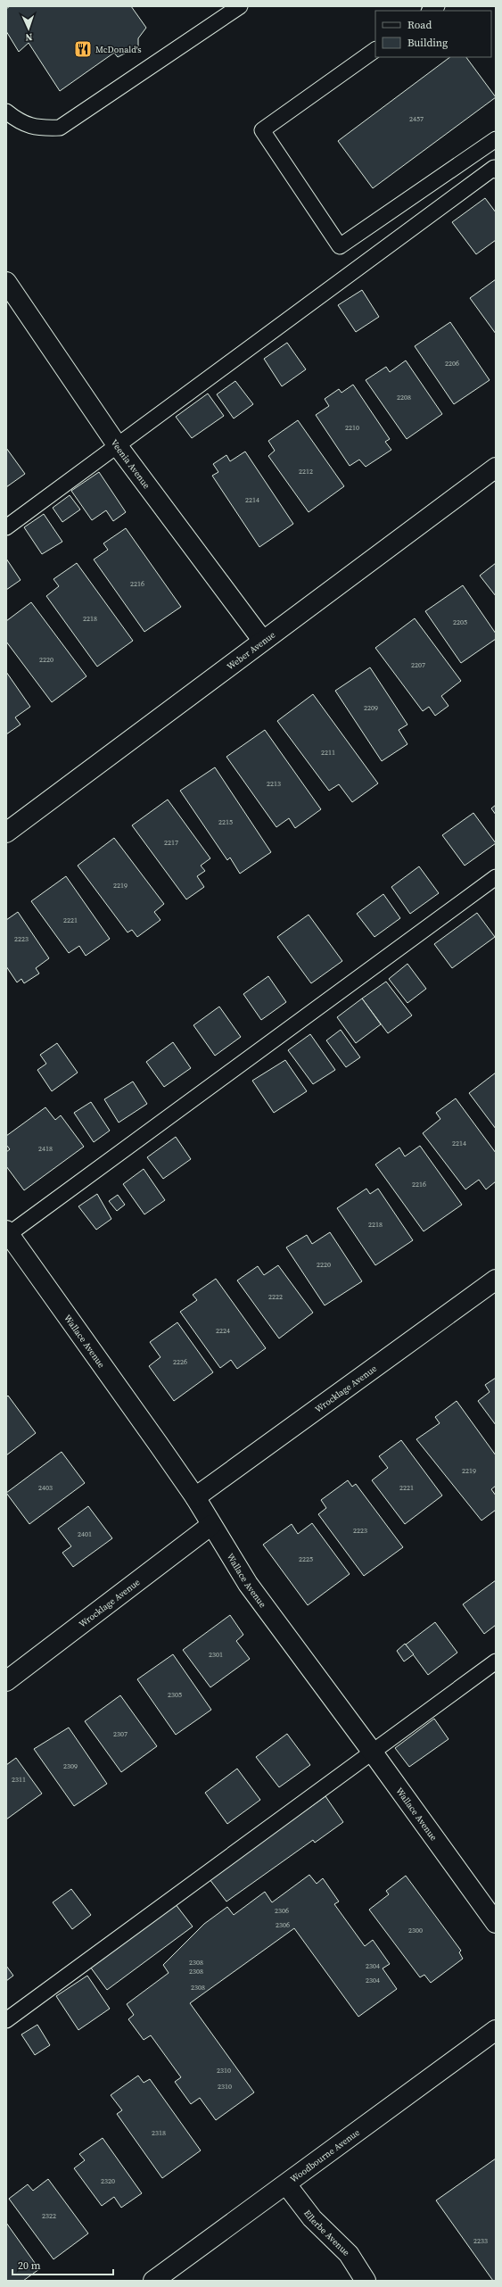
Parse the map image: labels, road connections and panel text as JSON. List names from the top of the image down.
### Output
{
  "streets": {
    "street": [
      "Veenia Avenue",
      "Weber Avenue",
      "Wallace Avenue",
      "Wrocklage Avenue",
      "Woodbourne Avenue",
      "Ellerbe Avenue"
    ]
  },
  "crossings": [
    ["Veenia Avenue", "Weber Avenue"],
    ["Wallace Avenue", "Wrocklage Avenue"],
    ["Woodbourne Avenue", "Ellerbe Avenue"]
  ],
  "places": {
    "restaurant": ["McDonald's"]
  },
  "house_numbers": [
    "2457",
    "2206",
    "2208",
    "2210",
    "2212",
    "2214",
    "2216",
    "2218",
    "2205",
    "2220",
    "2207",
    "2209",
    "2211",
    "2213",
    "2215",
    "2217",
    "2219",
    "2221",
    "2223",
    "2214",
    "2418",
    "2216",
    "2218",
    "2220",
    "2222",
    "2224",
    "2226",
    "2219",
    "2403",
    "2221",
    "2223",
    "2401",
    "2225",
    "2301",
    "2305",
    "2307",
    "2309",
    "2311",
    "2306",
    "2306",
    "2300",
    "2308",
    "2304",
    "2308",
    "2304",
    "2308",
    "2310",
    "2310",
    "2318",
    "2320",
    "2322",
    "2233"
  ],
  "legend": ["Road", "Building"],
  "scale_bar": "20 m",
  "north": "bottom"
}
